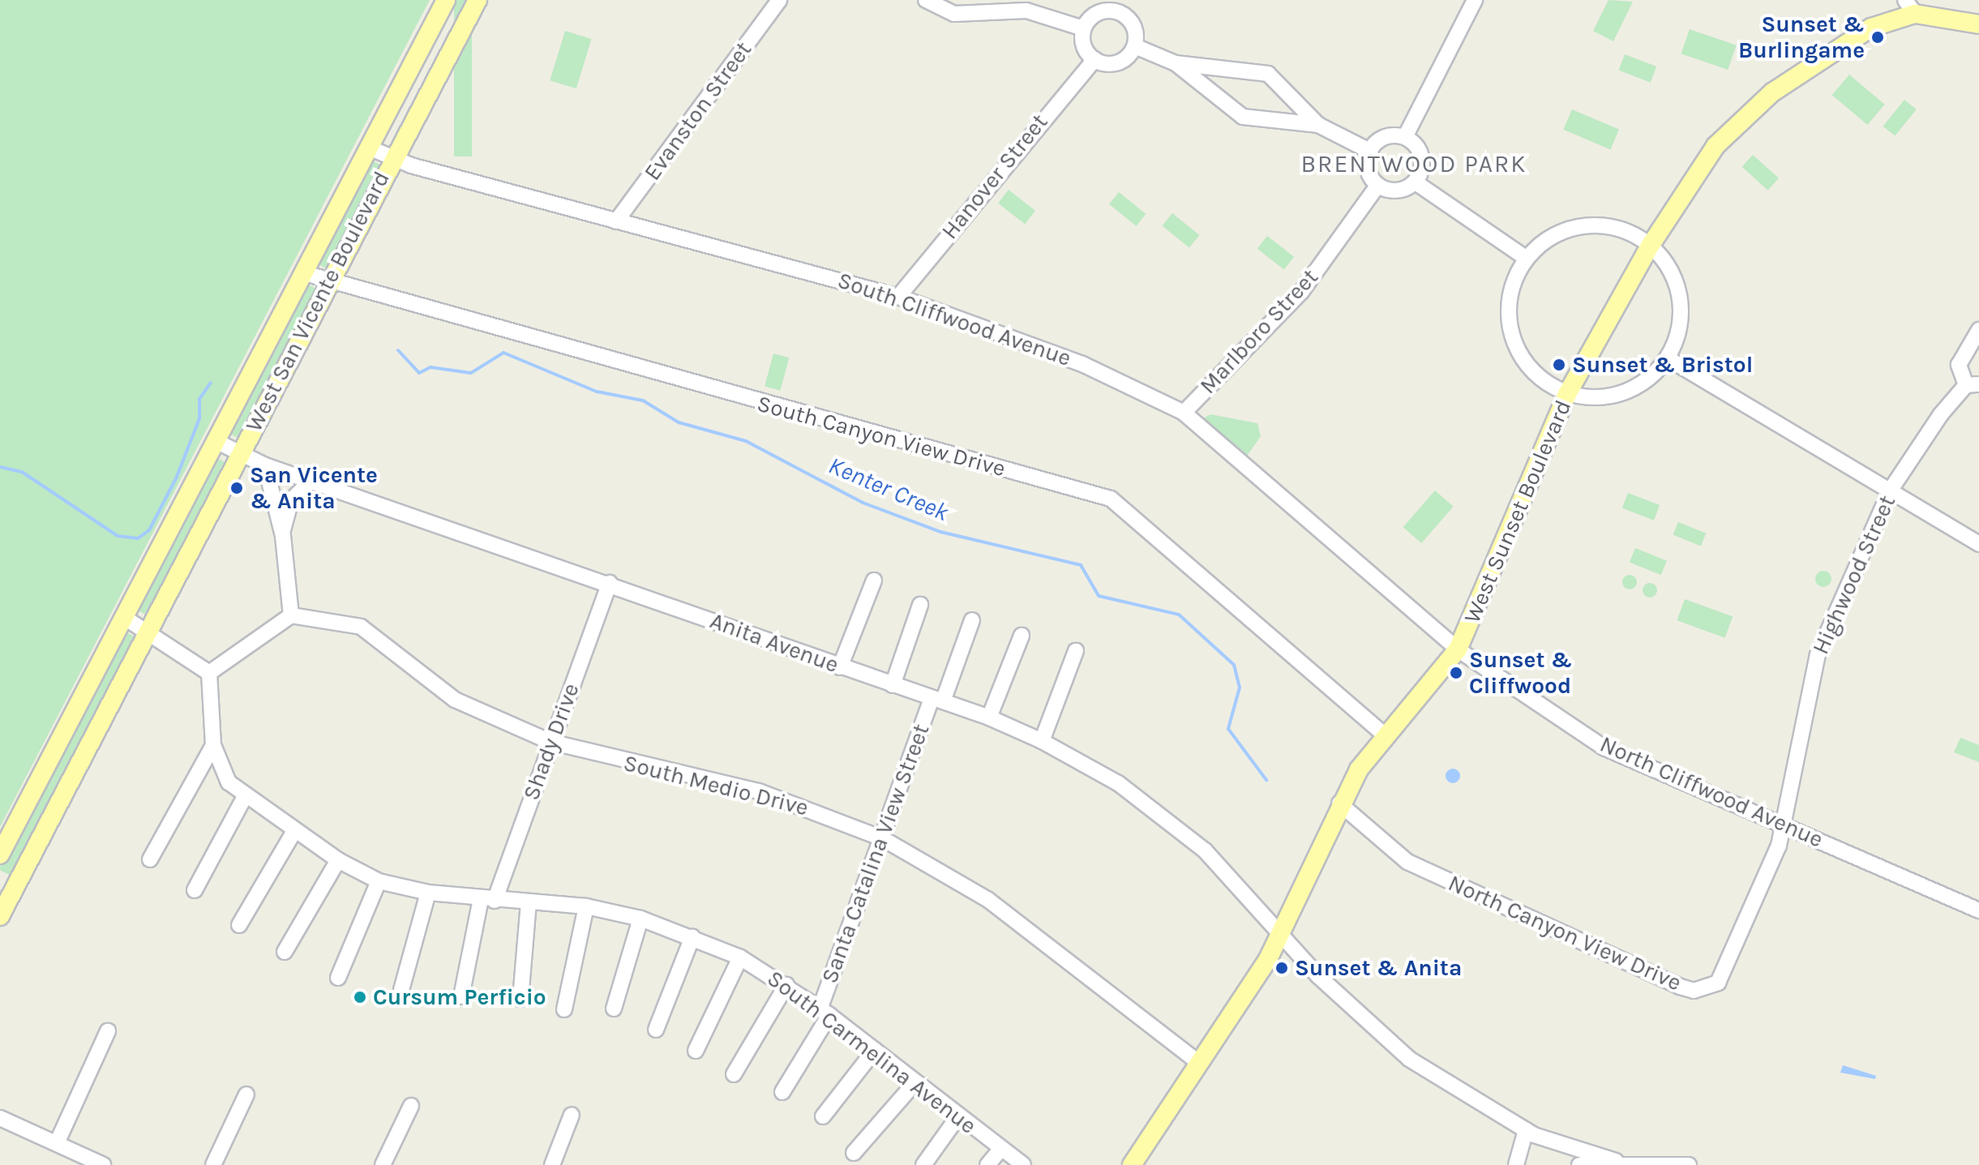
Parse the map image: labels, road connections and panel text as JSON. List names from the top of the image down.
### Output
{
  "streets": {
    "main road": ["West San Vicente Boulevard", "West Sunset Boulevard"],
    "street": [
      "Evanston Street",
      "Hanover Street",
      "South Cliffwood Avenue",
      "Marlboro Street",
      "South Canyon View Drive",
      "Highwood Street",
      "Anita Avenue",
      "Shady Drive",
      "South Medio Drive",
      "North Cliffwood Avenue",
      "Santa Catalina View Street",
      "North Canyon View Drive",
      "South Carmelina Avenue"
    ]
  },
  "crossings": [
    ["Evanston Street", "South Cliffwood Avenue"],
    ["Hanover Street", "South Cliffwood Avenue"],
    ["West San Vicente Boulevard", "South Cliffwood Avenue"],
    ["West San Vicente Boulevard", "South Canyon View Drive"],
    ["West San Vicente Boulevard", "Anita Avenue"],
    ["South Cliffwood Avenue", "Marlboro Street"],
    ["South Cliffwood Avenue", "West Sunset Boulevard"],
    ["South Cliffwood Avenue", "North Cliffwood Avenue"],
    ["South Canyon View Drive", "West Sunset Boulevard"],
    ["West Sunset Boulevard", "Anita Avenue"],
    ["West Sunset Boulevard", "South Medio Drive"],
    ["West Sunset Boulevard", "North Cliffwood Avenue"],
    ["West Sunset Boulevard", "North Canyon View Drive"],
    ["Highwood Street", "North Cliffwood Avenue"],
    ["Highwood Street", "North Canyon View Drive"],
    ["Anita Avenue", "Shady Drive"],
    ["Anita Avenue", "Santa Catalina View Street"],
    ["Shady Drive", "South Medio Drive"],
    ["Shady Drive", "South Carmelina Avenue"],
    ["South Medio Drive", "Santa Catalina View Street"],
    ["North Cliffwood Avenue", "North Canyon View Drive"],
    ["Santa Catalina View Street", "South Carmelina Avenue"]
  ],
  "districts": ["BRENTWOOD PARK"],
  "water": ["Kenter Creek"],
  "places": [
    "Sunset & Burlingame",
    "Sunset & Bristol",
    "San Vicente & Anita",
    "Sunset & Cliffwood",
    "Sunset & Anita",
    "Cursum Perficio"
  ]
}
